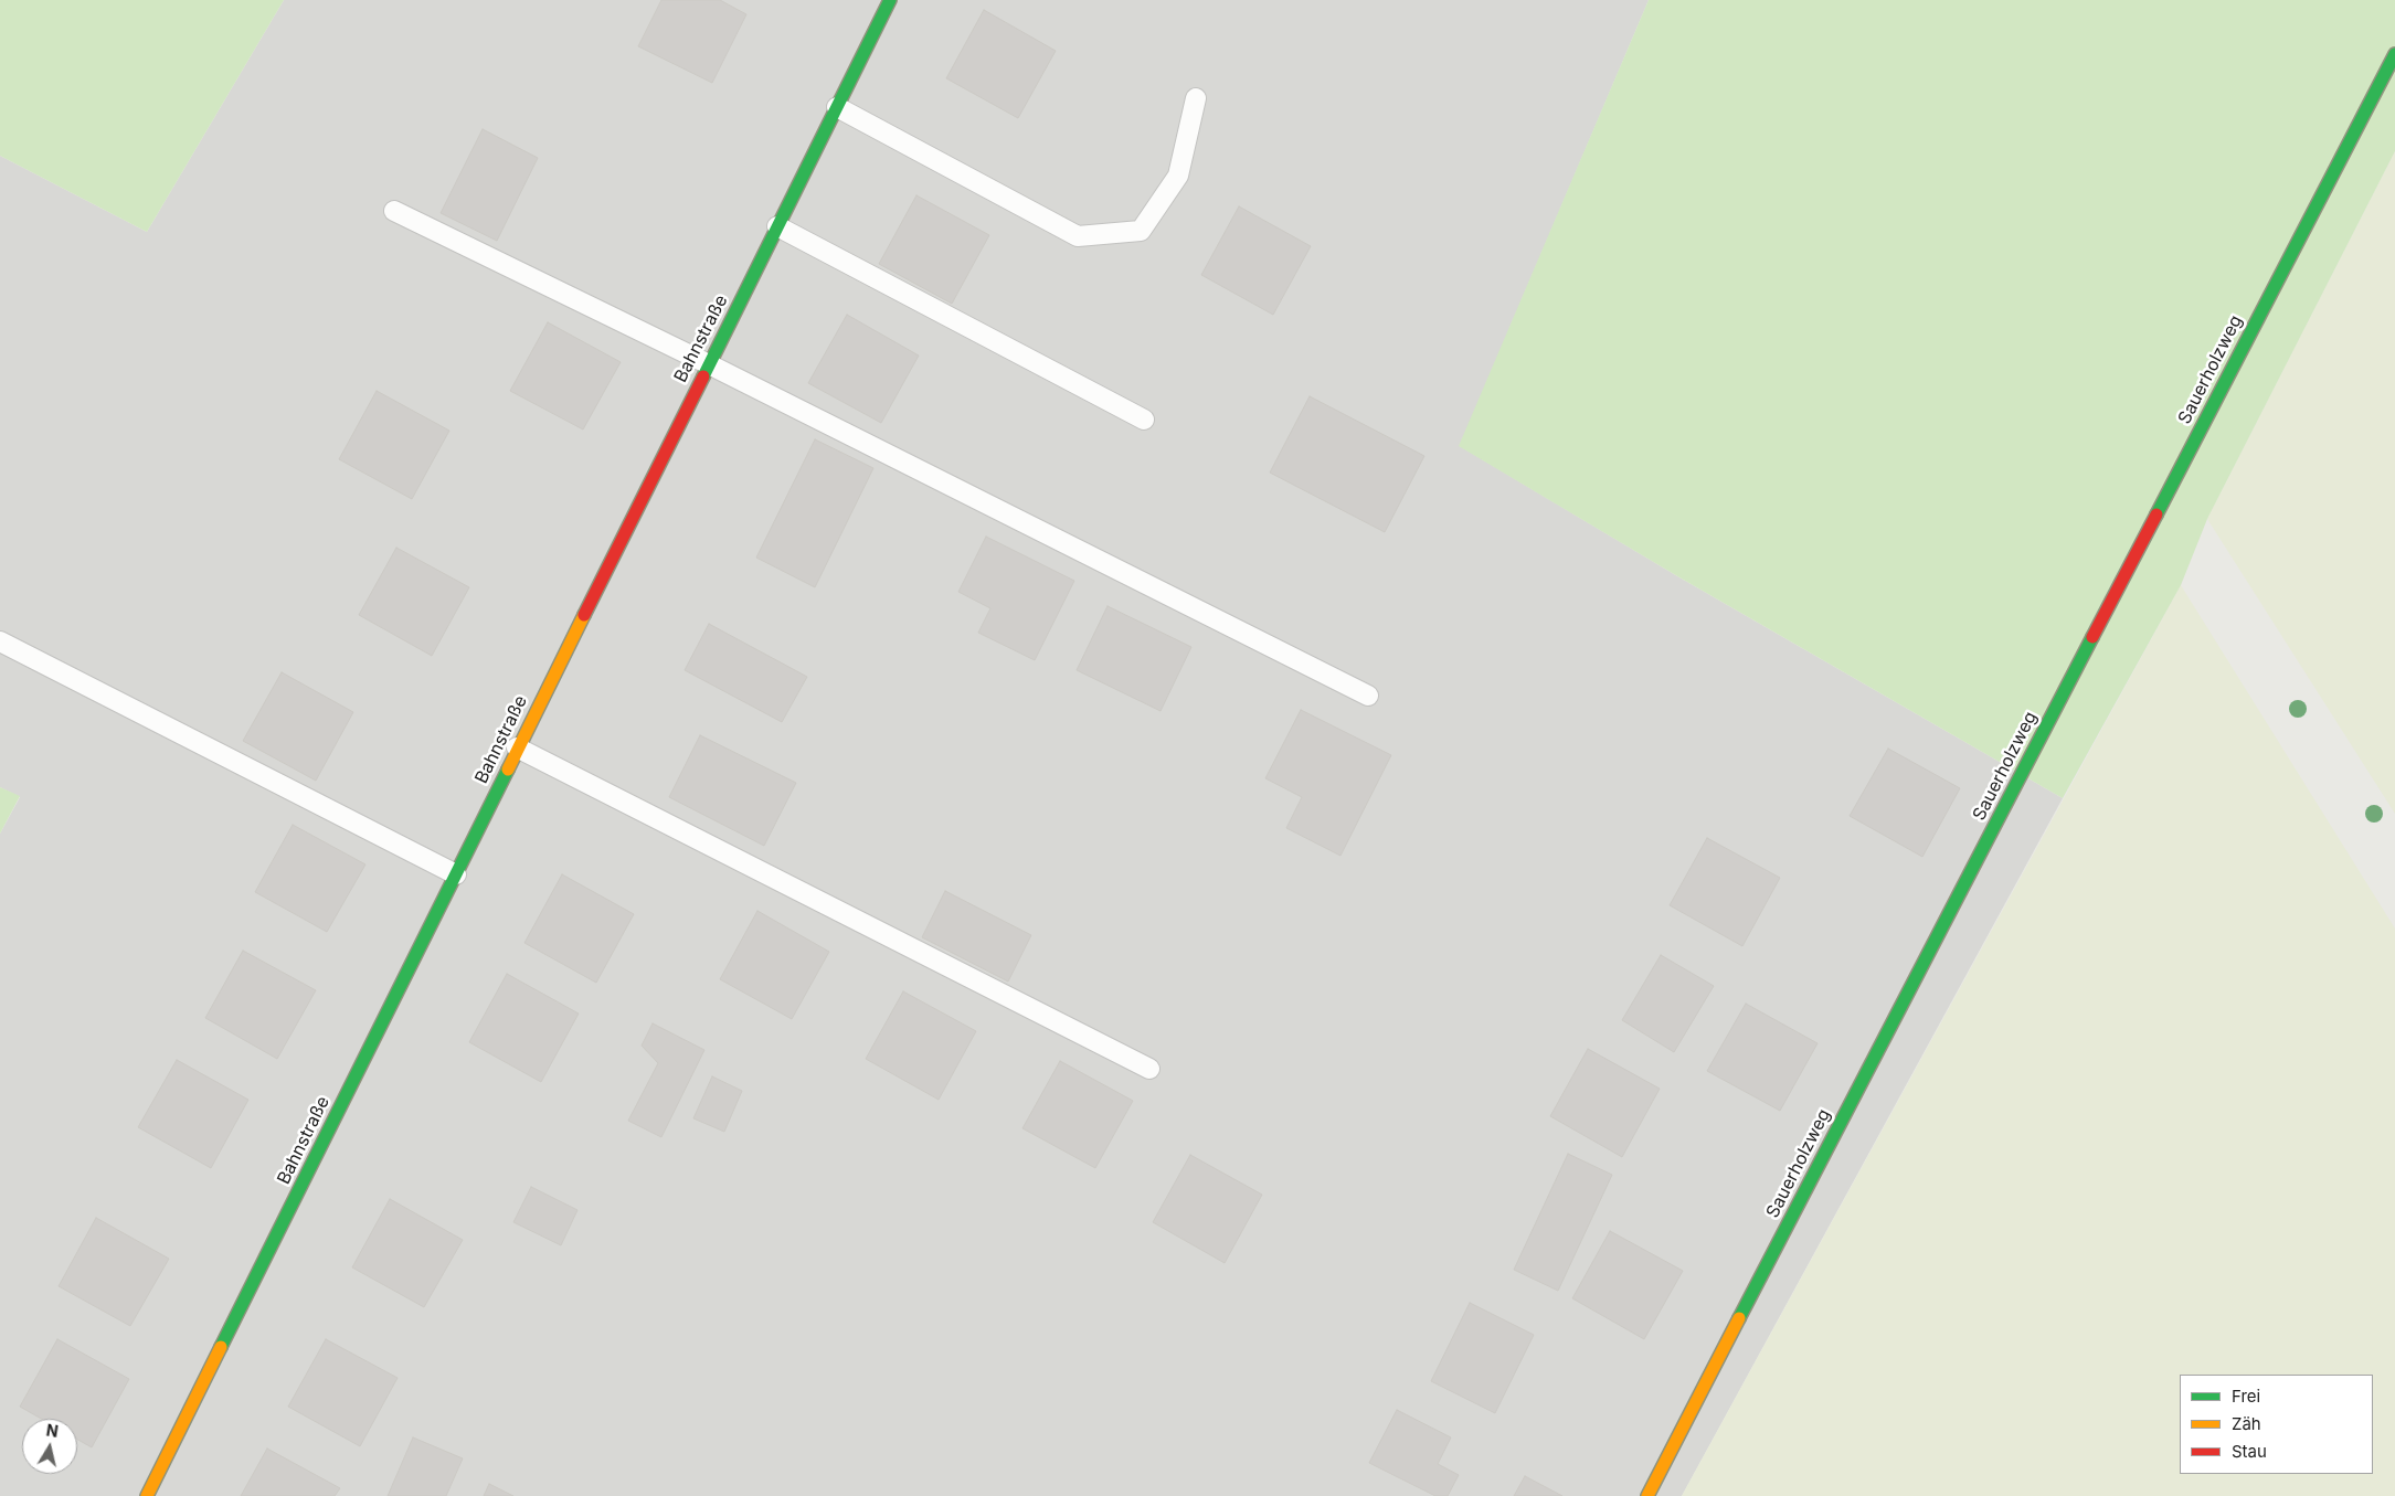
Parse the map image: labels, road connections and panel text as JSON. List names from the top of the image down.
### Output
{
  "streets": {
    "street": ["Bahnstraße", "Sauerholzweg"]
  },
  "legend": ["Frei", "Zäh", "Stau"],
  "north": "top"
}
